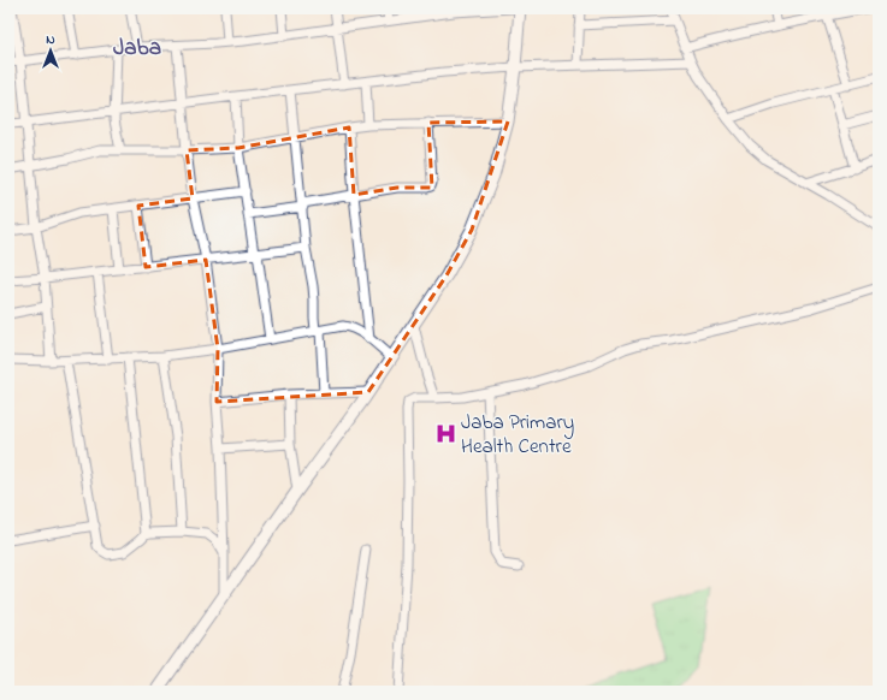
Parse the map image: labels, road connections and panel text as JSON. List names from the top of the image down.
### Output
{
  "districts": ["Jaba"],
  "places": {
    "hospital": ["Jaba Primary Health Centre"]
  },
  "north": "top"
}
